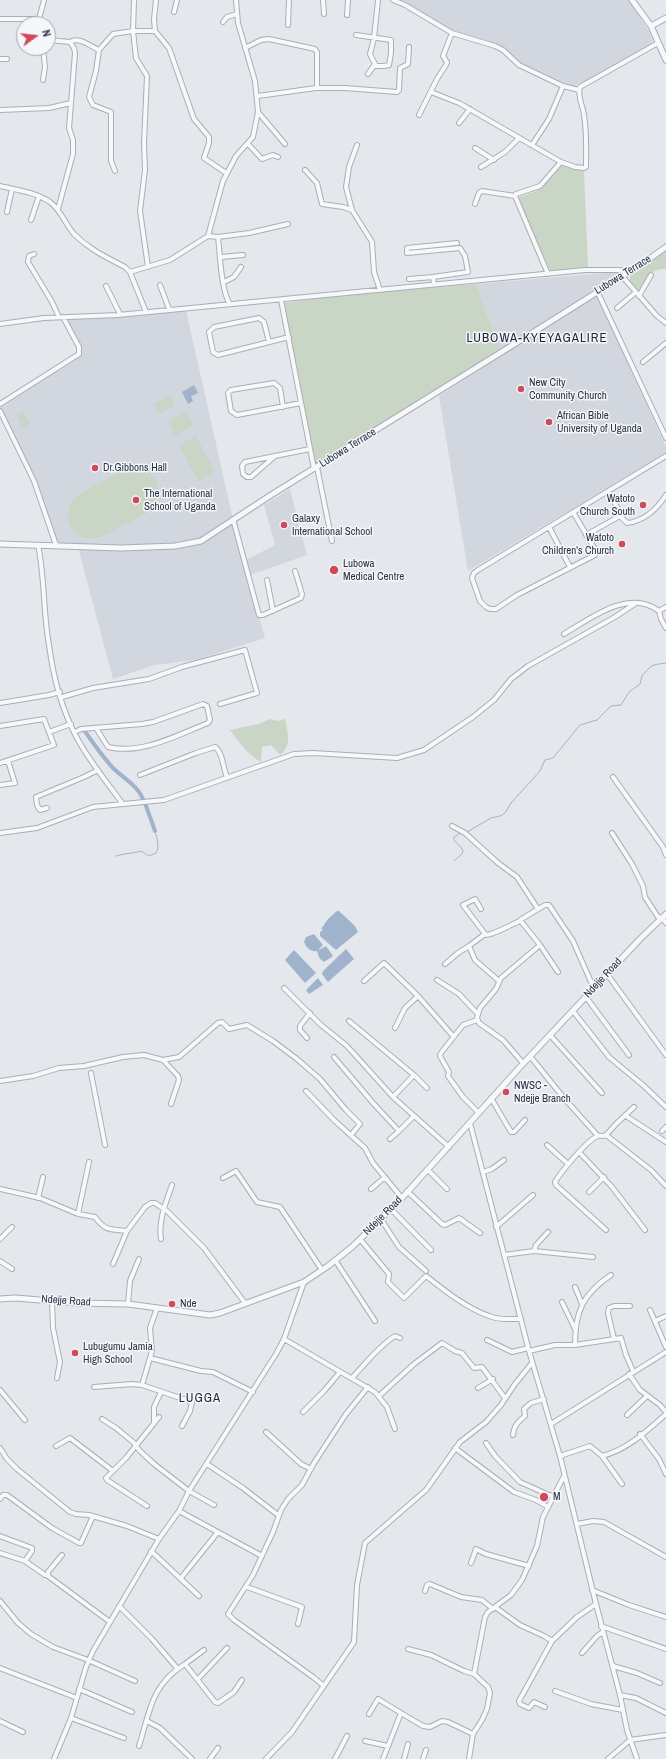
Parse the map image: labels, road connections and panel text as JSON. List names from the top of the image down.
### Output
{
  "streets": {
    "street": ["Lubowa Terrace", "Ndejje Road"]
  },
  "districts": ["LUBOWA-KYEYAGALIRE", "LUGGA"],
  "places": [
    "New City Community Church",
    "African Bible University of Uganda",
    "Dr.Gibbons Hall",
    "The International School of Uganda",
    "Watoto Church South",
    "Galaxy International School",
    "Watoto Children's Church",
    "Lubowa Medical Centre",
    "NWSC - Ndejje Branch",
    "Nde",
    "Lubugumu Jamia High School",
    "M"
  ],
  "north": "right"
}
